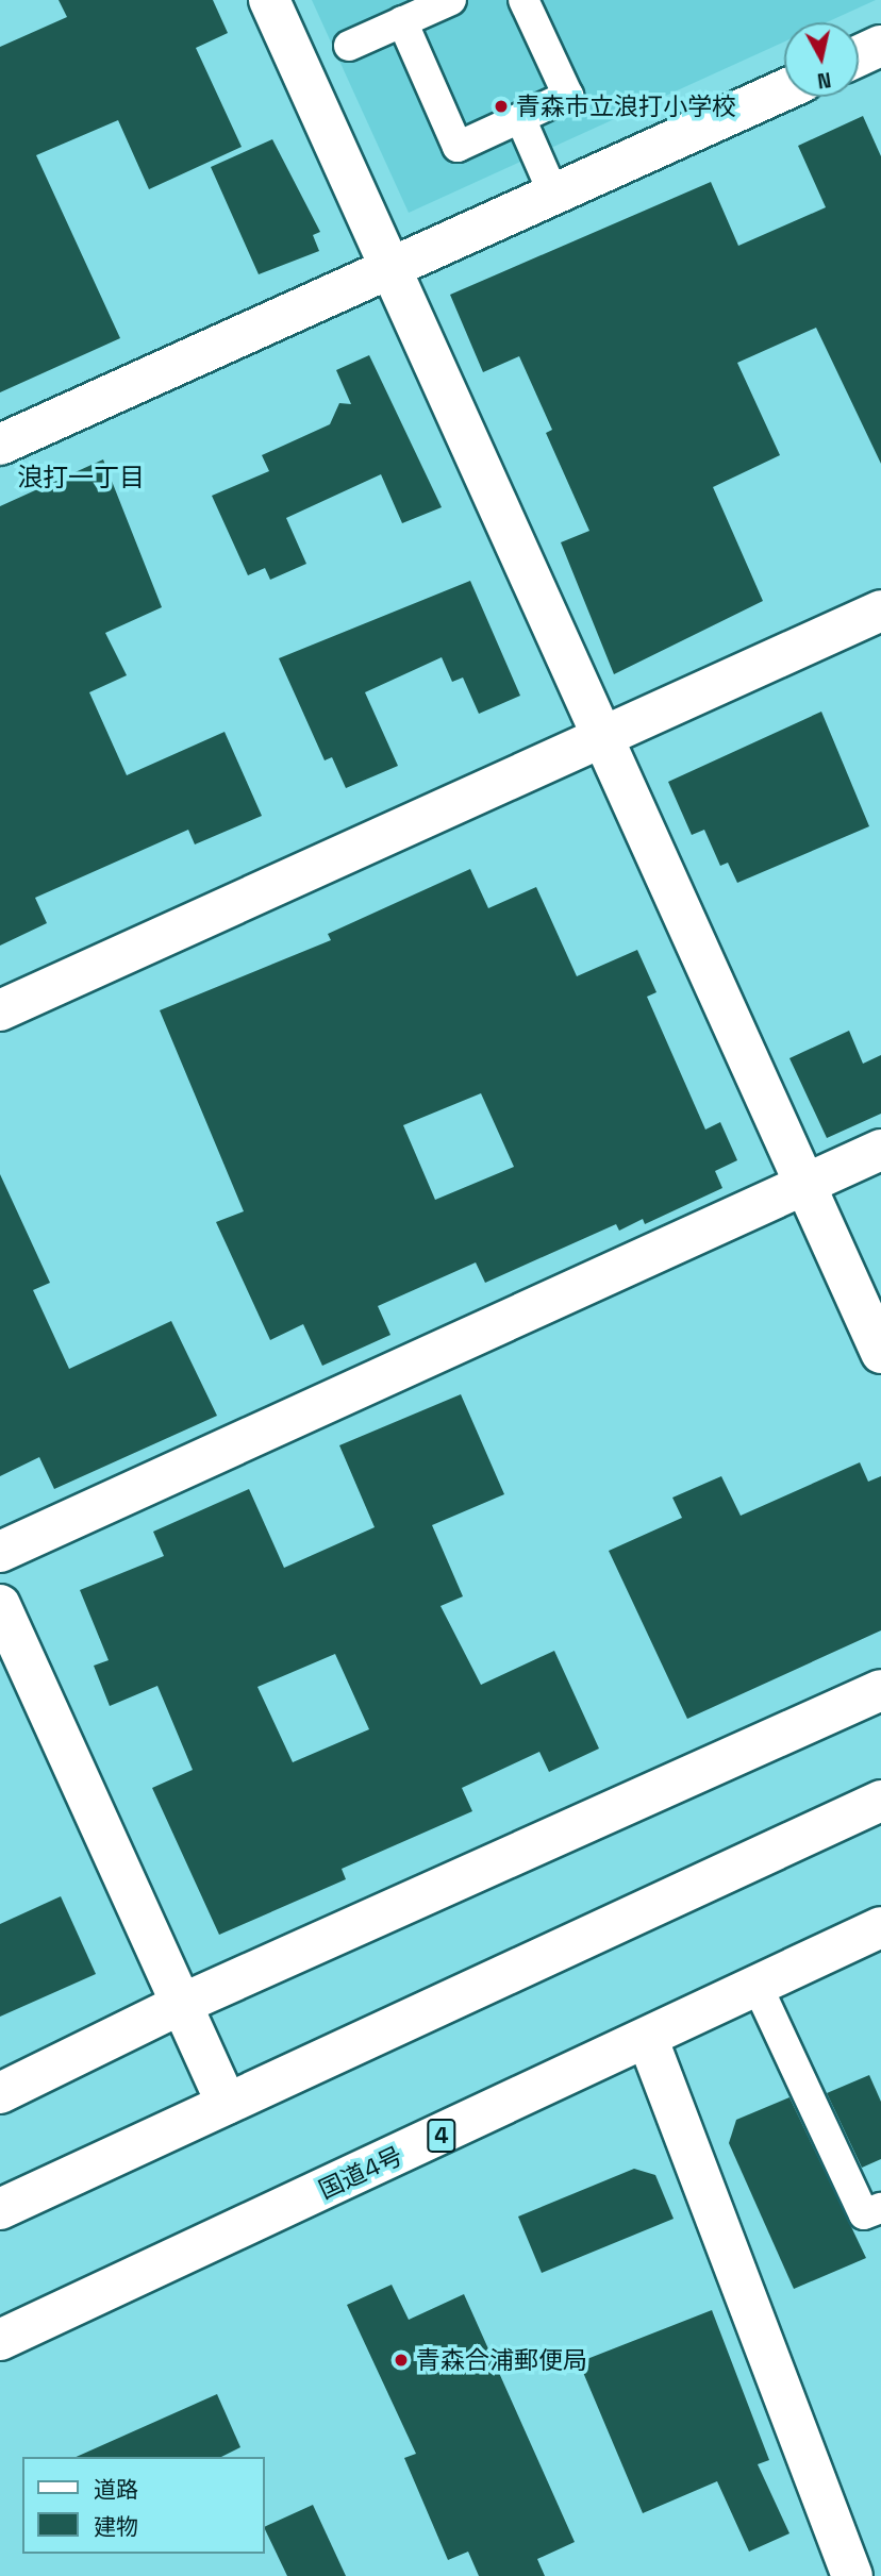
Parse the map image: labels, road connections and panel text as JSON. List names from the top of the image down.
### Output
{
  "streets": {
    "main road": ["4", "国道4号"]
  },
  "districts": ["浪打一丁目"],
  "places": ["青森市立浪打小学校", "青森合浦郵便局"],
  "legend": ["道路", "建物"],
  "north": "bottom"
}
